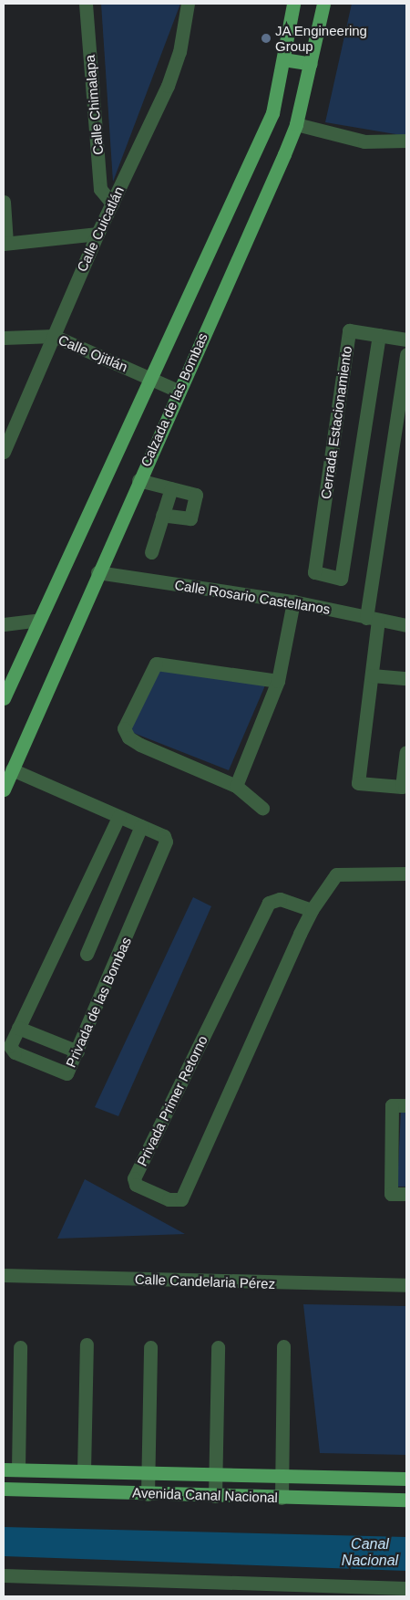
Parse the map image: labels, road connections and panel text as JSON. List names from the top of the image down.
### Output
{
  "streets": {
    "main road": ["Calzada de las Bombas", "Avenida Canal Nacional"],
    "street": [
      "Calle Chimalapa",
      "Calle Cuicatlán",
      "Calle Ojitlán",
      "Cerrada Estacionamiento",
      "Calle Rosario Castellanos",
      "Privada de las Bombas",
      "Privada Primer Retorno",
      "Calle Candelaria Pérez"
    ]
  },
  "crossings": [
    ["Calle Chimalapa", "Calle Cuicatlán"],
    ["Calle Cuicatlán", "Calle Ojitlán"],
    ["Calle Ojitlán", "Calzada de las Bombas"],
    ["Calzada de las Bombas", "Calle Rosario Castellanos"],
    ["Calzada de las Bombas", "Privada de las Bombas"]
  ],
  "water": ["Canal Nacional"],
  "places": ["JA Engineering Group"]
}
